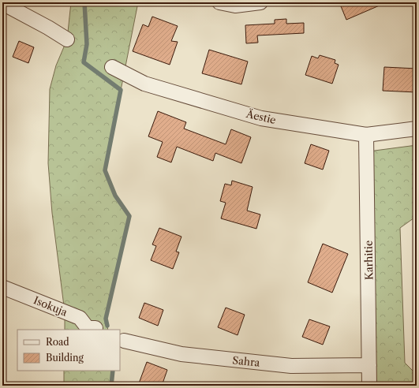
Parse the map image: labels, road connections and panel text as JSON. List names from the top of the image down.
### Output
{
  "streets": {
    "street": [
      "Äestie",
      "Karhitie",
      "Isokuja",
      "Sahra"
    ]
  },
  "crossings": [
    ["Äestie", "Karhitie"],
    ["Karhitie", "Sahra"]
  ],
  "legend": ["Road", "Building"]
}
